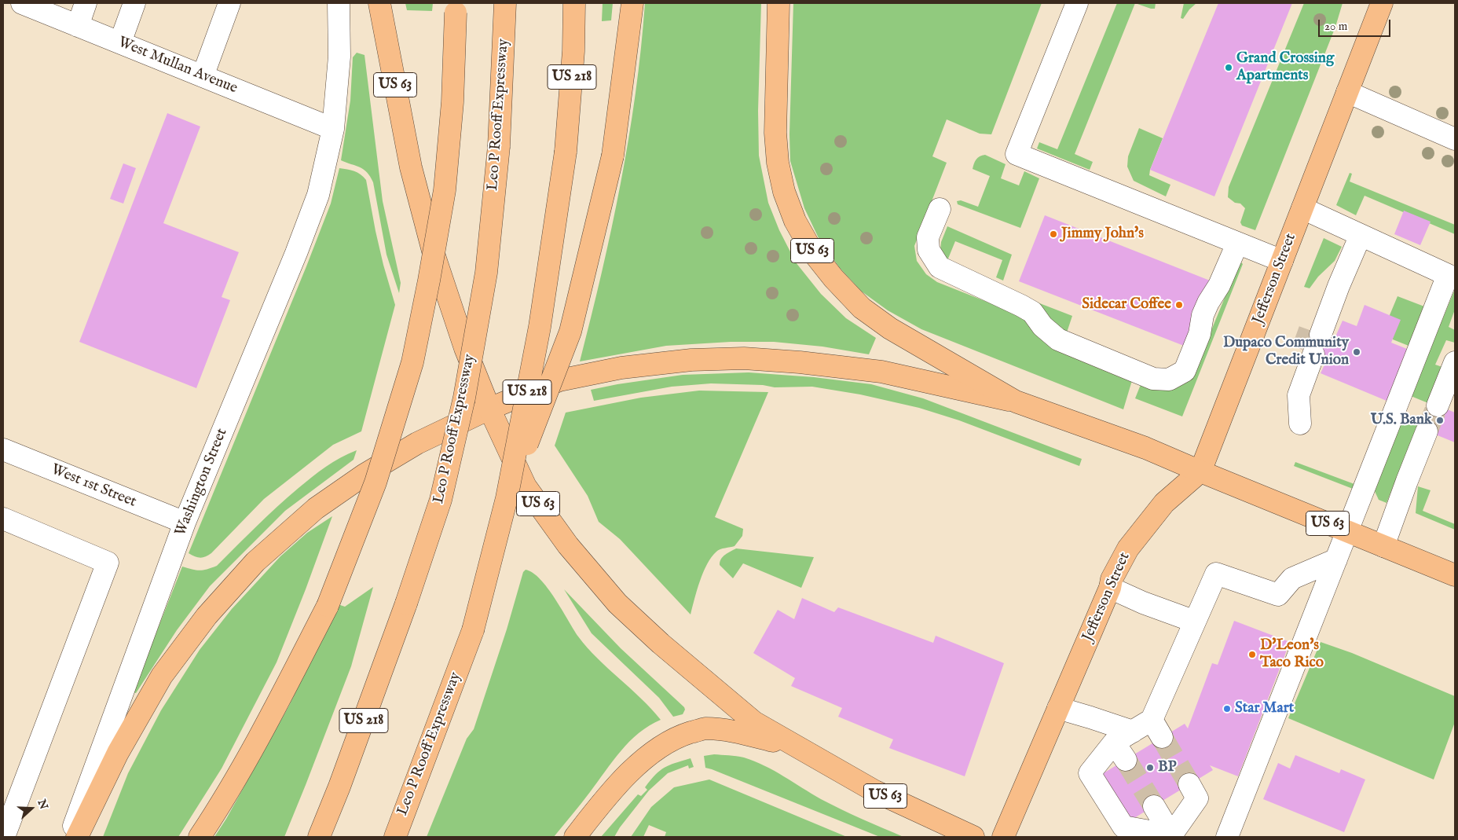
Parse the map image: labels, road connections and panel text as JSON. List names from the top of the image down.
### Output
{
  "streets": {
    "main road": [
      "US 218",
      "US 63",
      "Leo P Rooff Expressway",
      "Jefferson Street"
    ],
    "street": ["West Mullan Avenue", "Washington Street", "West 1st Street"]
  },
  "crossings": [
    ["West Mullan Avenue", "Washington Street"],
    ["US 63", "Jefferson Street"],
    ["Washington Street", "West 1st Street"]
  ],
  "places": [
    "Grand Crossing Apartments",
    "Jimmy John's",
    "Sidecar Coffee",
    "Dupaco Community Credit Union",
    "U.S. Bank",
    "D'Leon's Taco Rico",
    "Star Mart",
    "BP"
  ],
  "scale_bar": "20 m",
  "north": "right"
}
